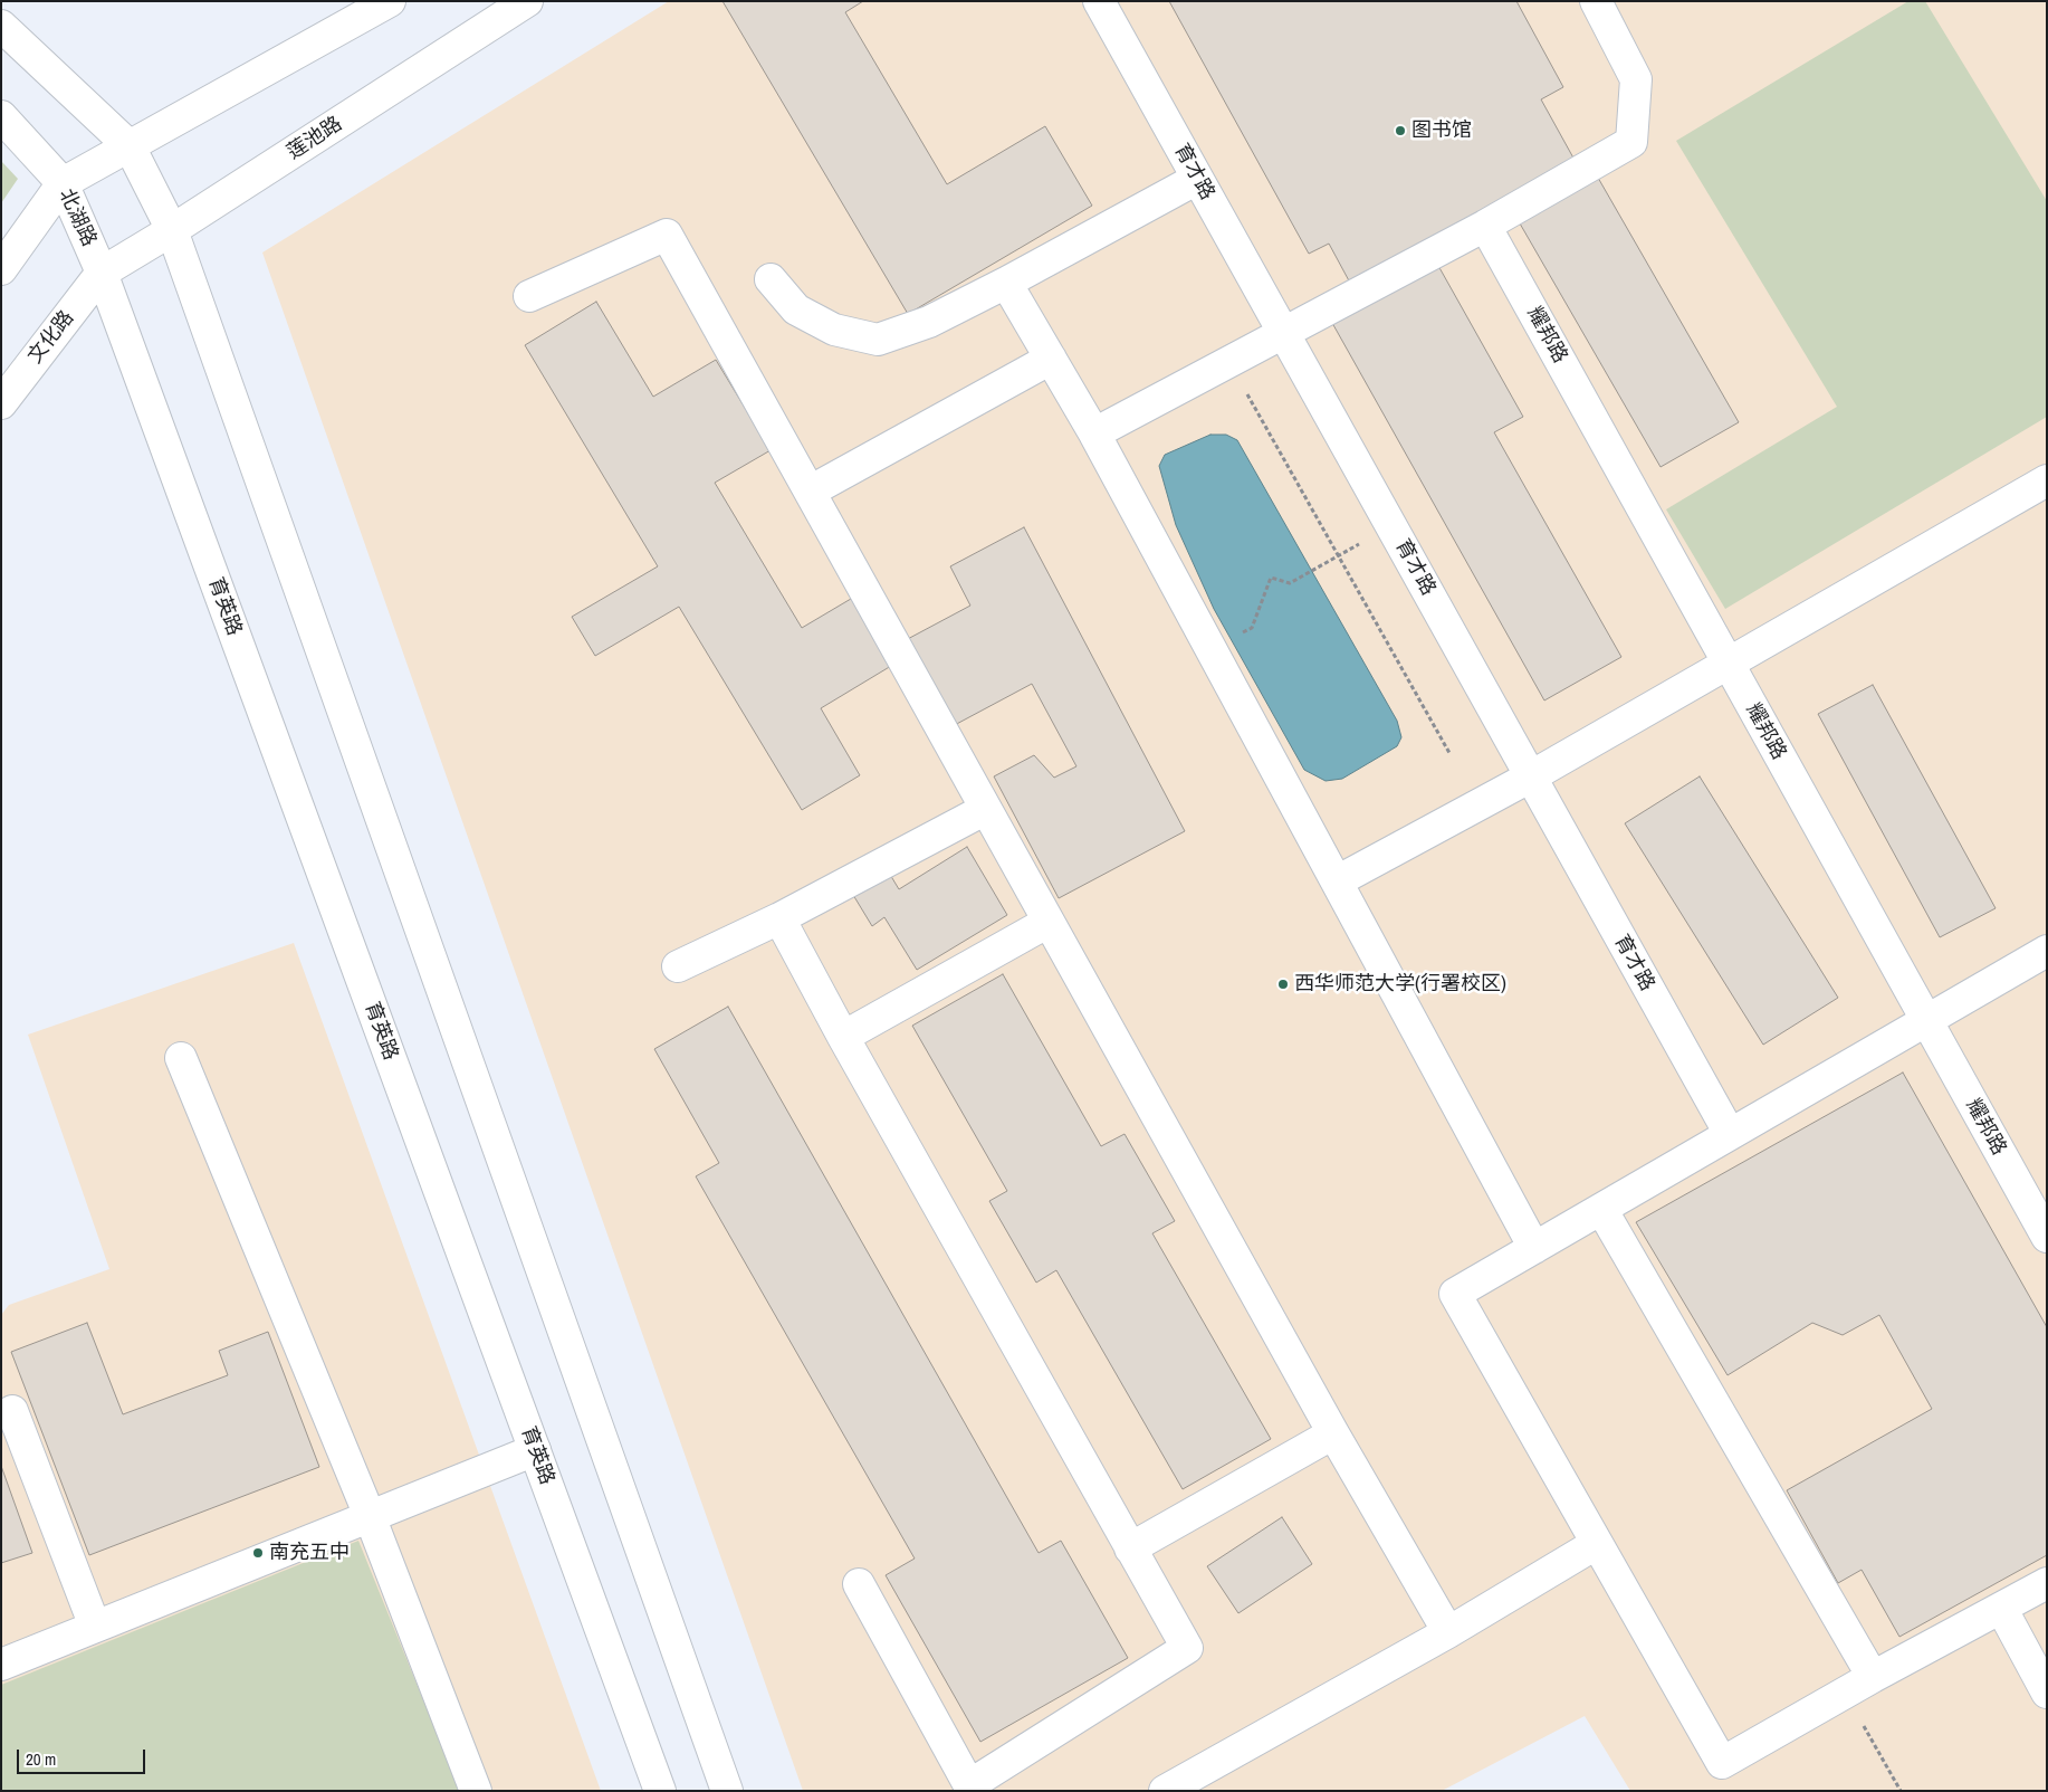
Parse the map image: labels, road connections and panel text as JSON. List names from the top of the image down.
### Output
{
  "streets": {
    "street": [
      "莲池路",
      "育才路",
      "北湖路",
      "耀邦路",
      "文化路",
      "育英路"
    ]
  },
  "crossings": [
    ["莲池路", "北湖路"],
    ["莲池路", "文化路"],
    ["莲池路", "育英路"],
    ["北湖路", "文化路"],
    ["北湖路", "育英路"],
    ["文化路", "育英路"]
  ],
  "places": ["图书馆", "西华师范大学(行署校区)", "南充五中"],
  "scale_bar": "20 m"
}
